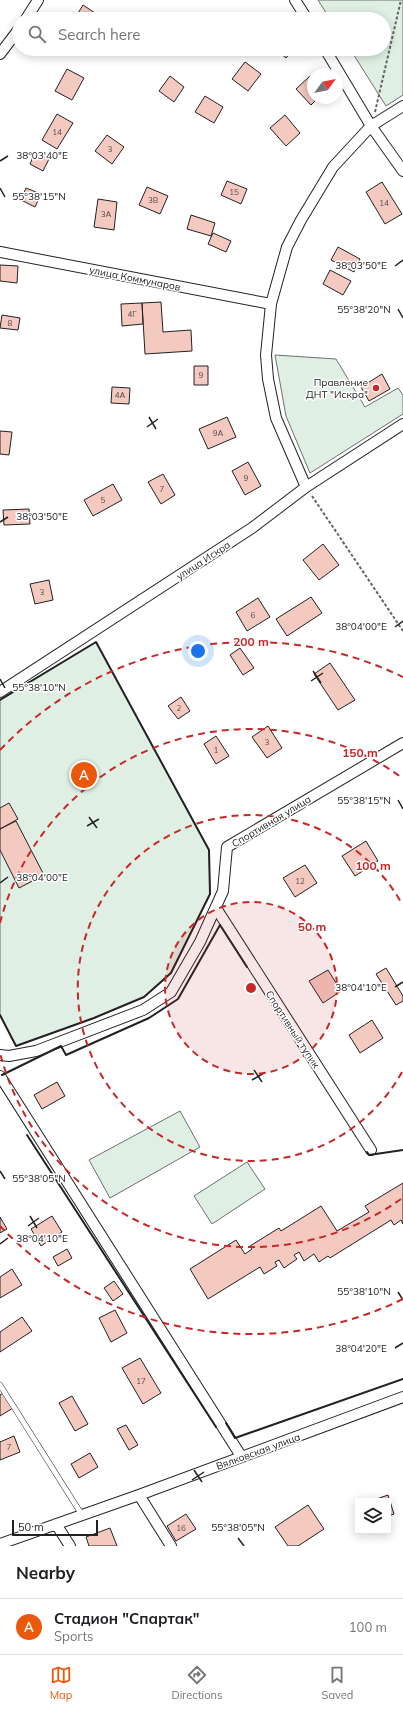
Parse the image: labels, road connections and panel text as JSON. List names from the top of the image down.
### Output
{
  "streets": {
    "street": [
      "улица Коммунаров",
      "улица Искра",
      "Спортивная улица",
      "Спортивный тупик",
      "Вялковская улица"
    ]
  },
  "crossings": [
    ["Спортивная улица", "Спортивный тупик"]
  ],
  "places": ["Правление ДНТ \"Искра\""],
  "house_numbers": [
    "14",
    "3",
    "15",
    "3В",
    "14",
    "3А",
    "4Г",
    "8",
    "9",
    "4А",
    "9А",
    "9",
    "7",
    "5",
    "3",
    "6",
    "2",
    "3",
    "1",
    "12",
    "17",
    "7",
    "16"
  ],
  "scale_bar": "50 m",
  "north": "top right",
  "page": {
    "search": "Search here",
    "pins": "A",
    "scale": "50 m",
    "heading": "Nearby",
    "list": [
      {
        "mark": "A",
        "name": "Стадион \"Спартак\"",
        "note": "Sports",
        "value": "100 m"
      }
    ],
    "nav": ["Map", "Directions", "Saved"]
  },
  "coordinates": [
    "38°03'40\"E",
    "55°38'15\"N",
    "38°03'50\"E",
    "55°38'20\"N",
    "38°04'00\"E",
    "55°38'10\"N",
    "38°04'10\"E",
    "55°38'05\"N",
    "38°04'20\"E"
  ],
  "rings": [
    "200 m",
    "150 m",
    "100 m",
    "50 m"
  ]
}
